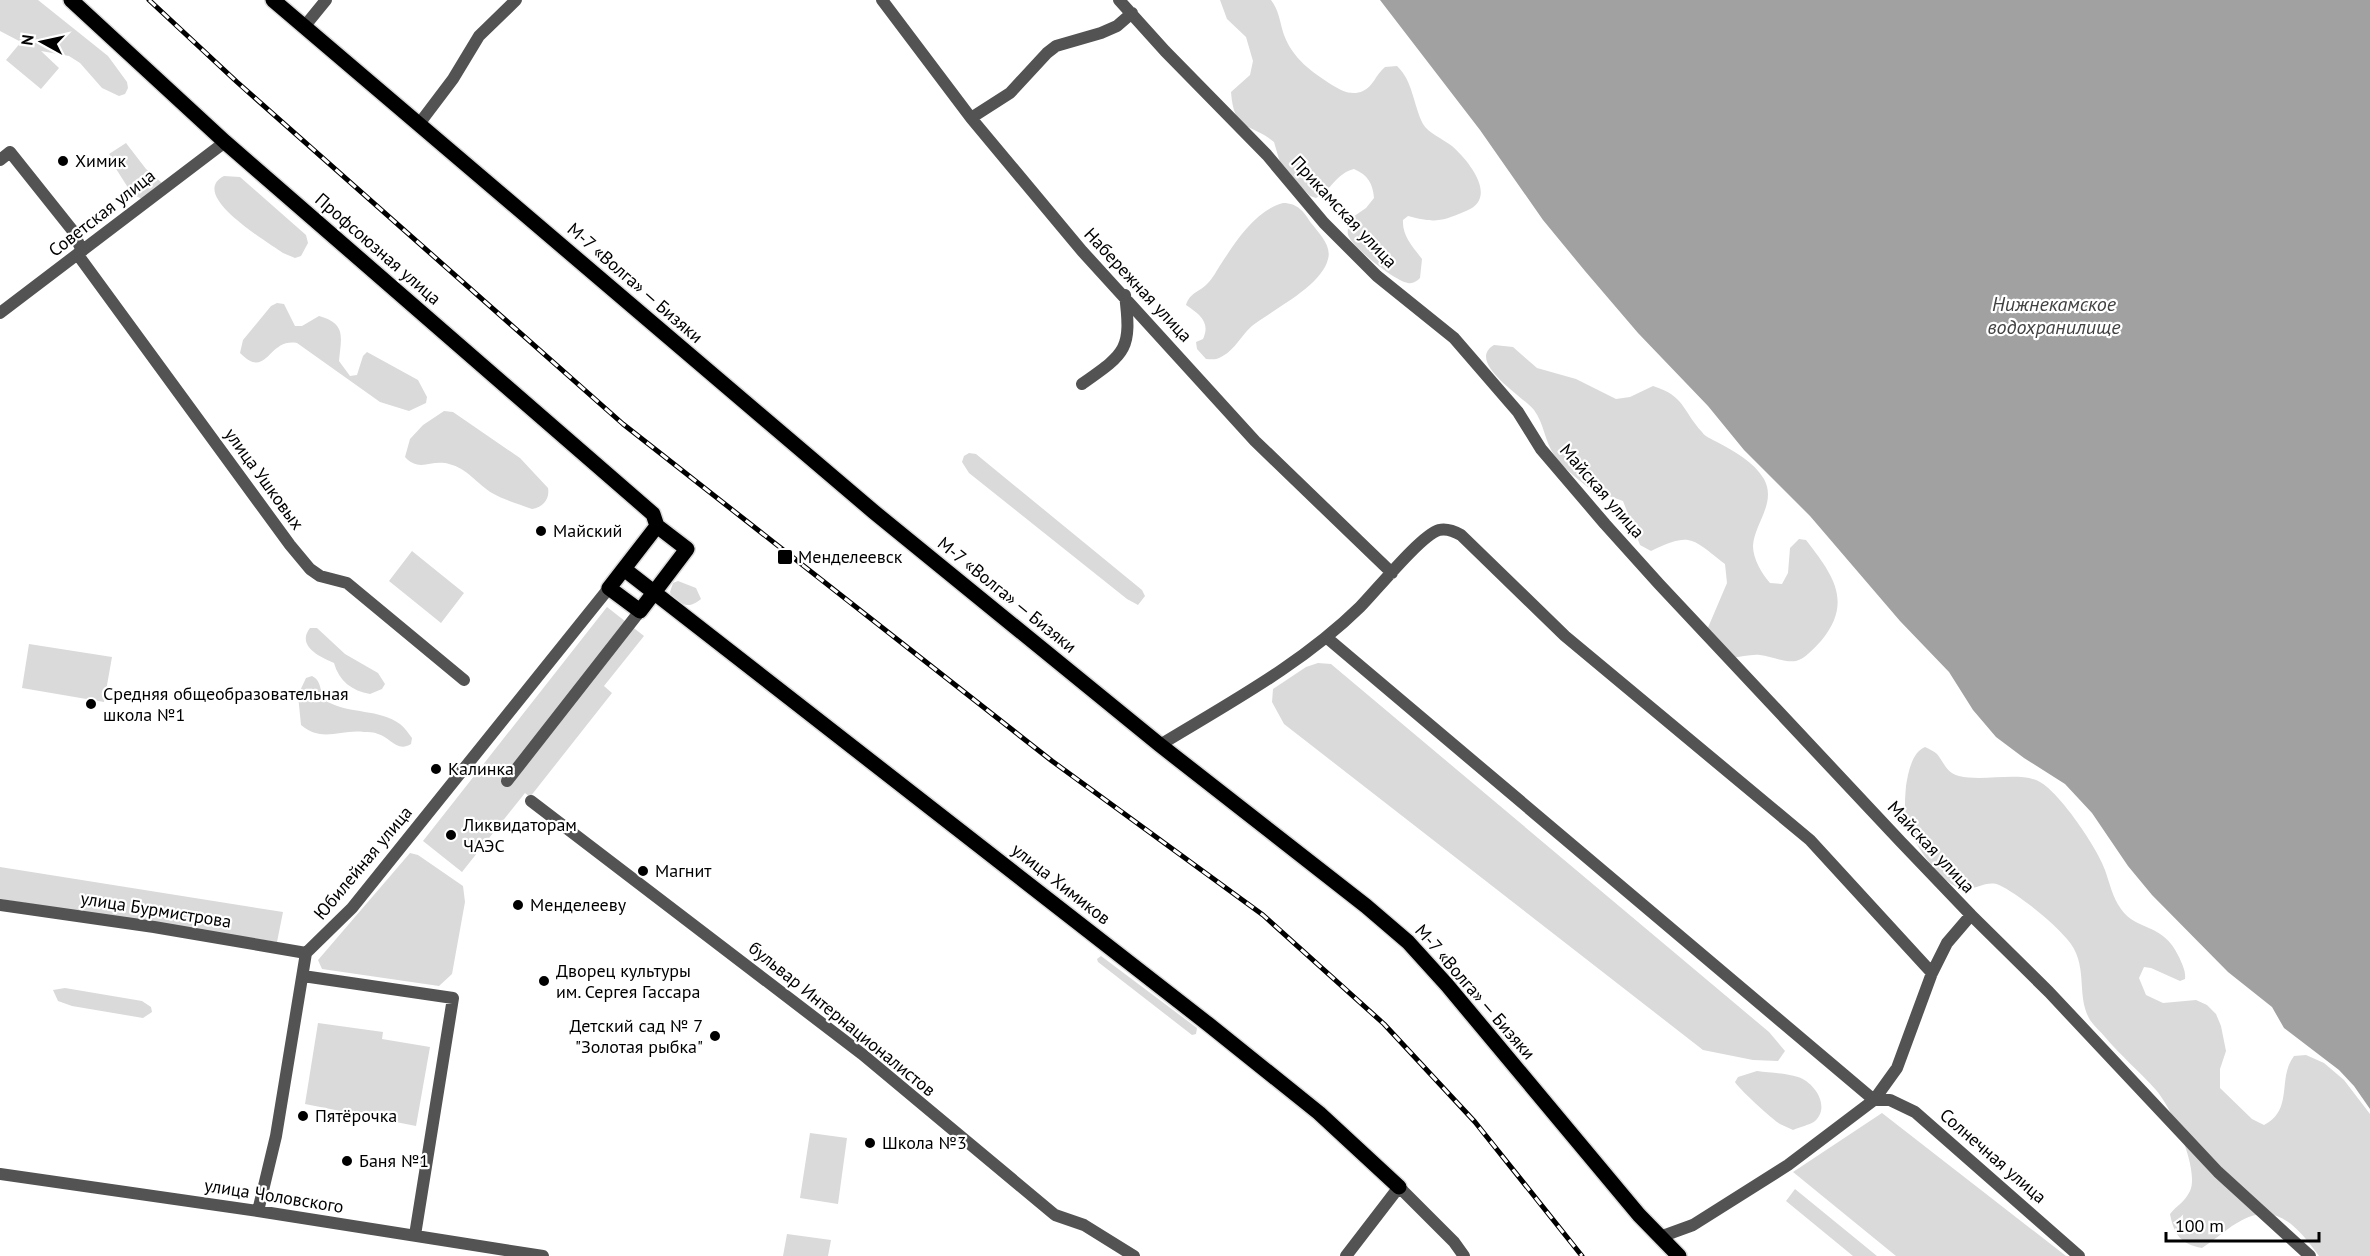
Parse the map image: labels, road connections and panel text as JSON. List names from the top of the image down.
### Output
{
  "streets": {
    "main road": ["Профсоюзная улица", "М-7 «Волга» — Бизяки", "улица Химиков"],
    "street": [
      "Прикамская улица",
      "Советская улица",
      "Набережная улица",
      "улица Ушковых",
      "Майская улица",
      "Юбилейная улица",
      "улица Бурмистрова",
      "бульвар Интернационалистов",
      "Солнечная улица",
      "улица Чоловского"
    ]
  },
  "crossings": [
    ["Прикамская улица", "Майская улица"],
    ["Советская улица", "Профсоюзная улица"],
    ["Советская улица", "улица Ушковых"],
    ["Профсоюзная улица", "улица Химиков"],
    ["Юбилейная улица", "улица Бурмистрова"]
  ],
  "water": ["Нижнекамское водохранилище"],
  "places": {
    "other": [
      "Химик",
      "Майский",
      "Средняя общеобразовательная школа №1",
      "Калинка",
      "Ликвидаторам ЧАЭС",
      "Магнит",
      "Менделееву",
      "Дворец культуры им. Сергея Гассара",
      "Детский сад № 7 \"Золотая рыбка\"",
      "Пятёрочка",
      "Школа №3",
      "Баня №1"
    ],
    "transit": ["Менделеевск"]
  },
  "scale_bar": "100 m",
  "north": "left"
}
